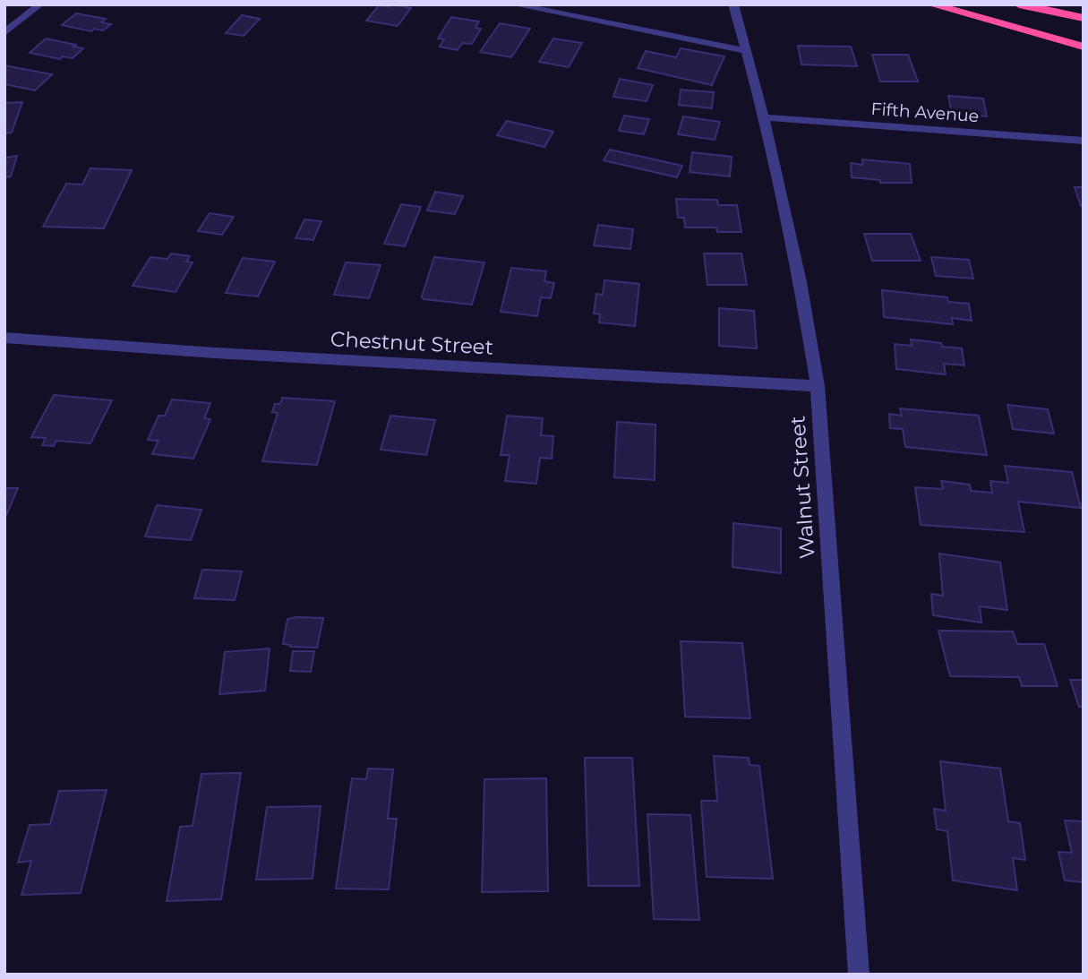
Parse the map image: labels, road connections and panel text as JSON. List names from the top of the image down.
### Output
{
  "streets": {
    "street": ["Fifth Avenue", "Chestnut Street", "Walnut Street"]
  },
  "crossings": [
    ["Fifth Avenue", "Walnut Street"],
    ["Chestnut Street", "Walnut Street"]
  ]
}
